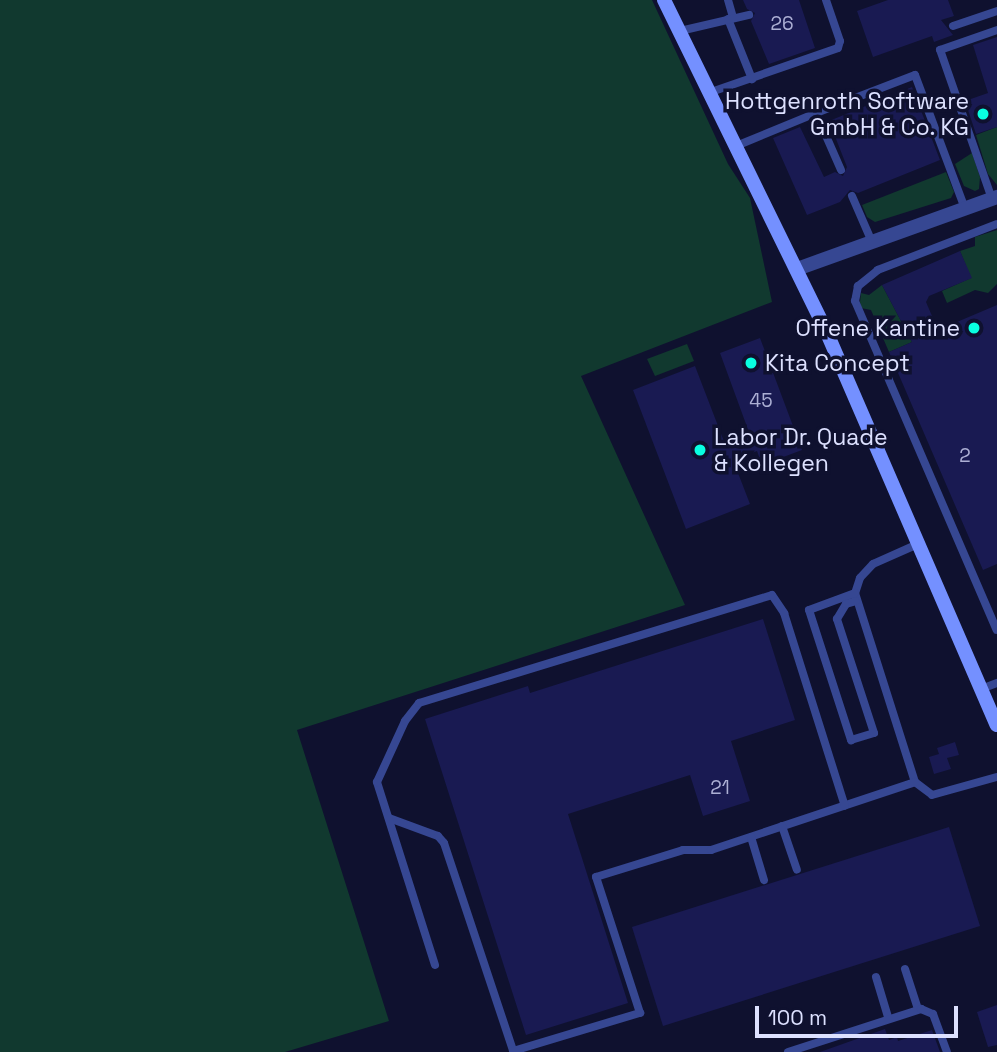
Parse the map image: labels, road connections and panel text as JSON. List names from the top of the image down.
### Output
{
  "places": [
    "Hottgenroth Software GmbH & Co. KG",
    "Offene Kantine",
    "Kita Concept",
    "Labor Dr. Quade & Kollegen"
  ],
  "house_numbers": [
    "26",
    "45",
    "2",
    "21"
  ],
  "scale_bar": "100 m"
}
